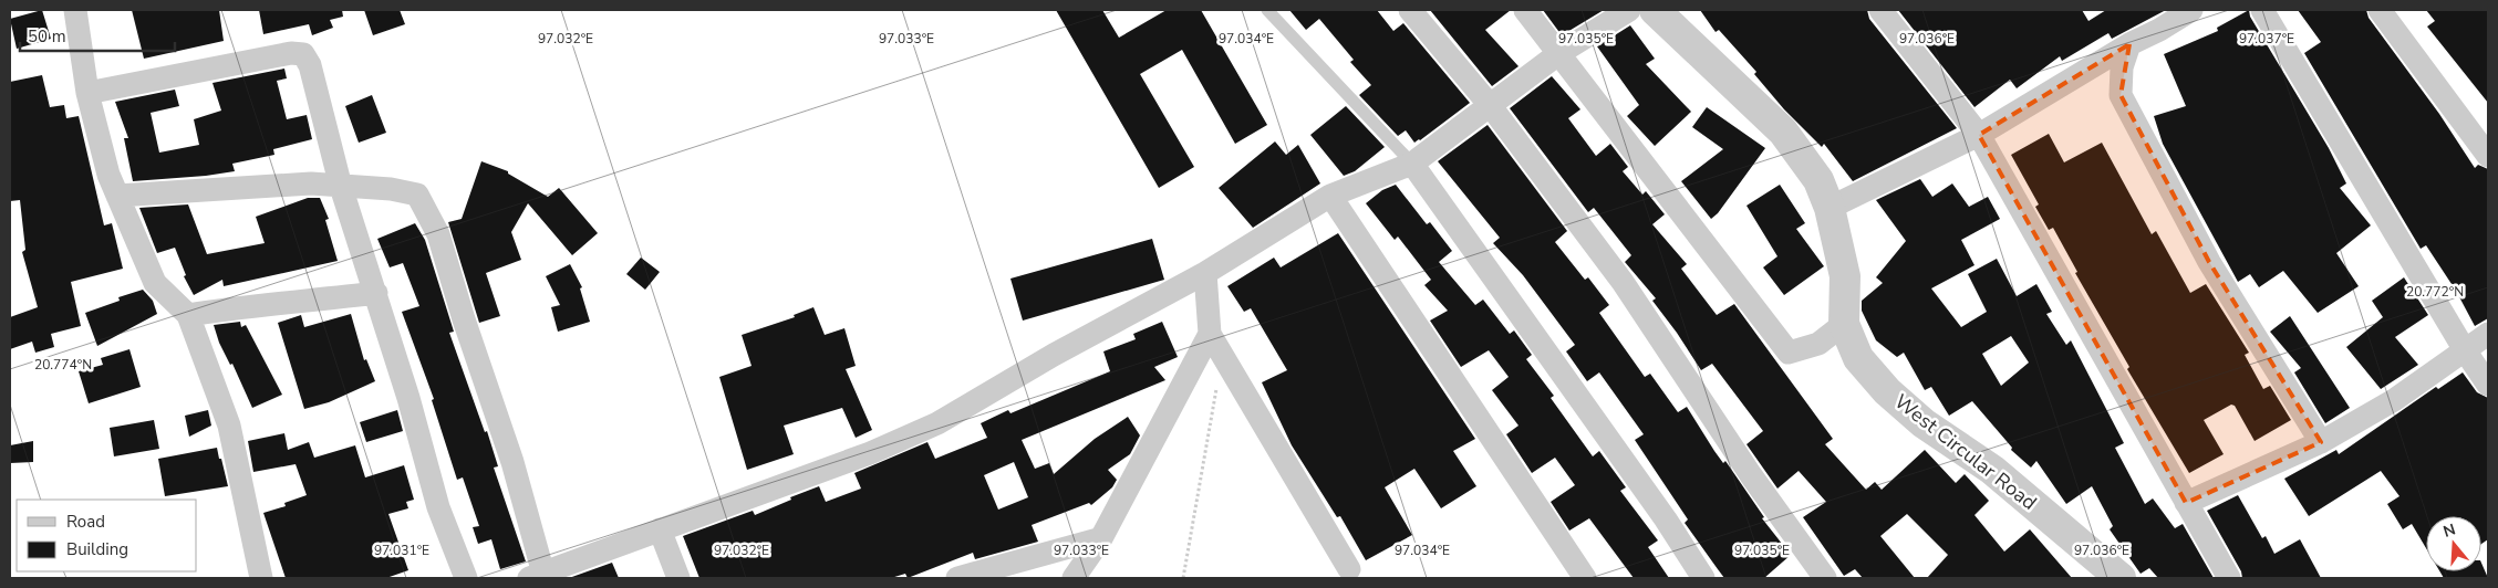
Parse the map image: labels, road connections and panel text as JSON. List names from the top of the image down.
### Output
{
  "streets": {
    "street": ["West Circular Road"]
  },
  "legend": ["Road", "Building"],
  "scale_bar": "50 m",
  "north": "top",
  "coordinates": [
    "97.032°E",
    "97.033°E",
    "97.034°E",
    "97.035°E",
    "97.036°E",
    "97.037°E",
    "20.772°N",
    "20.774°N",
    "97.031°E"
  ]
}
